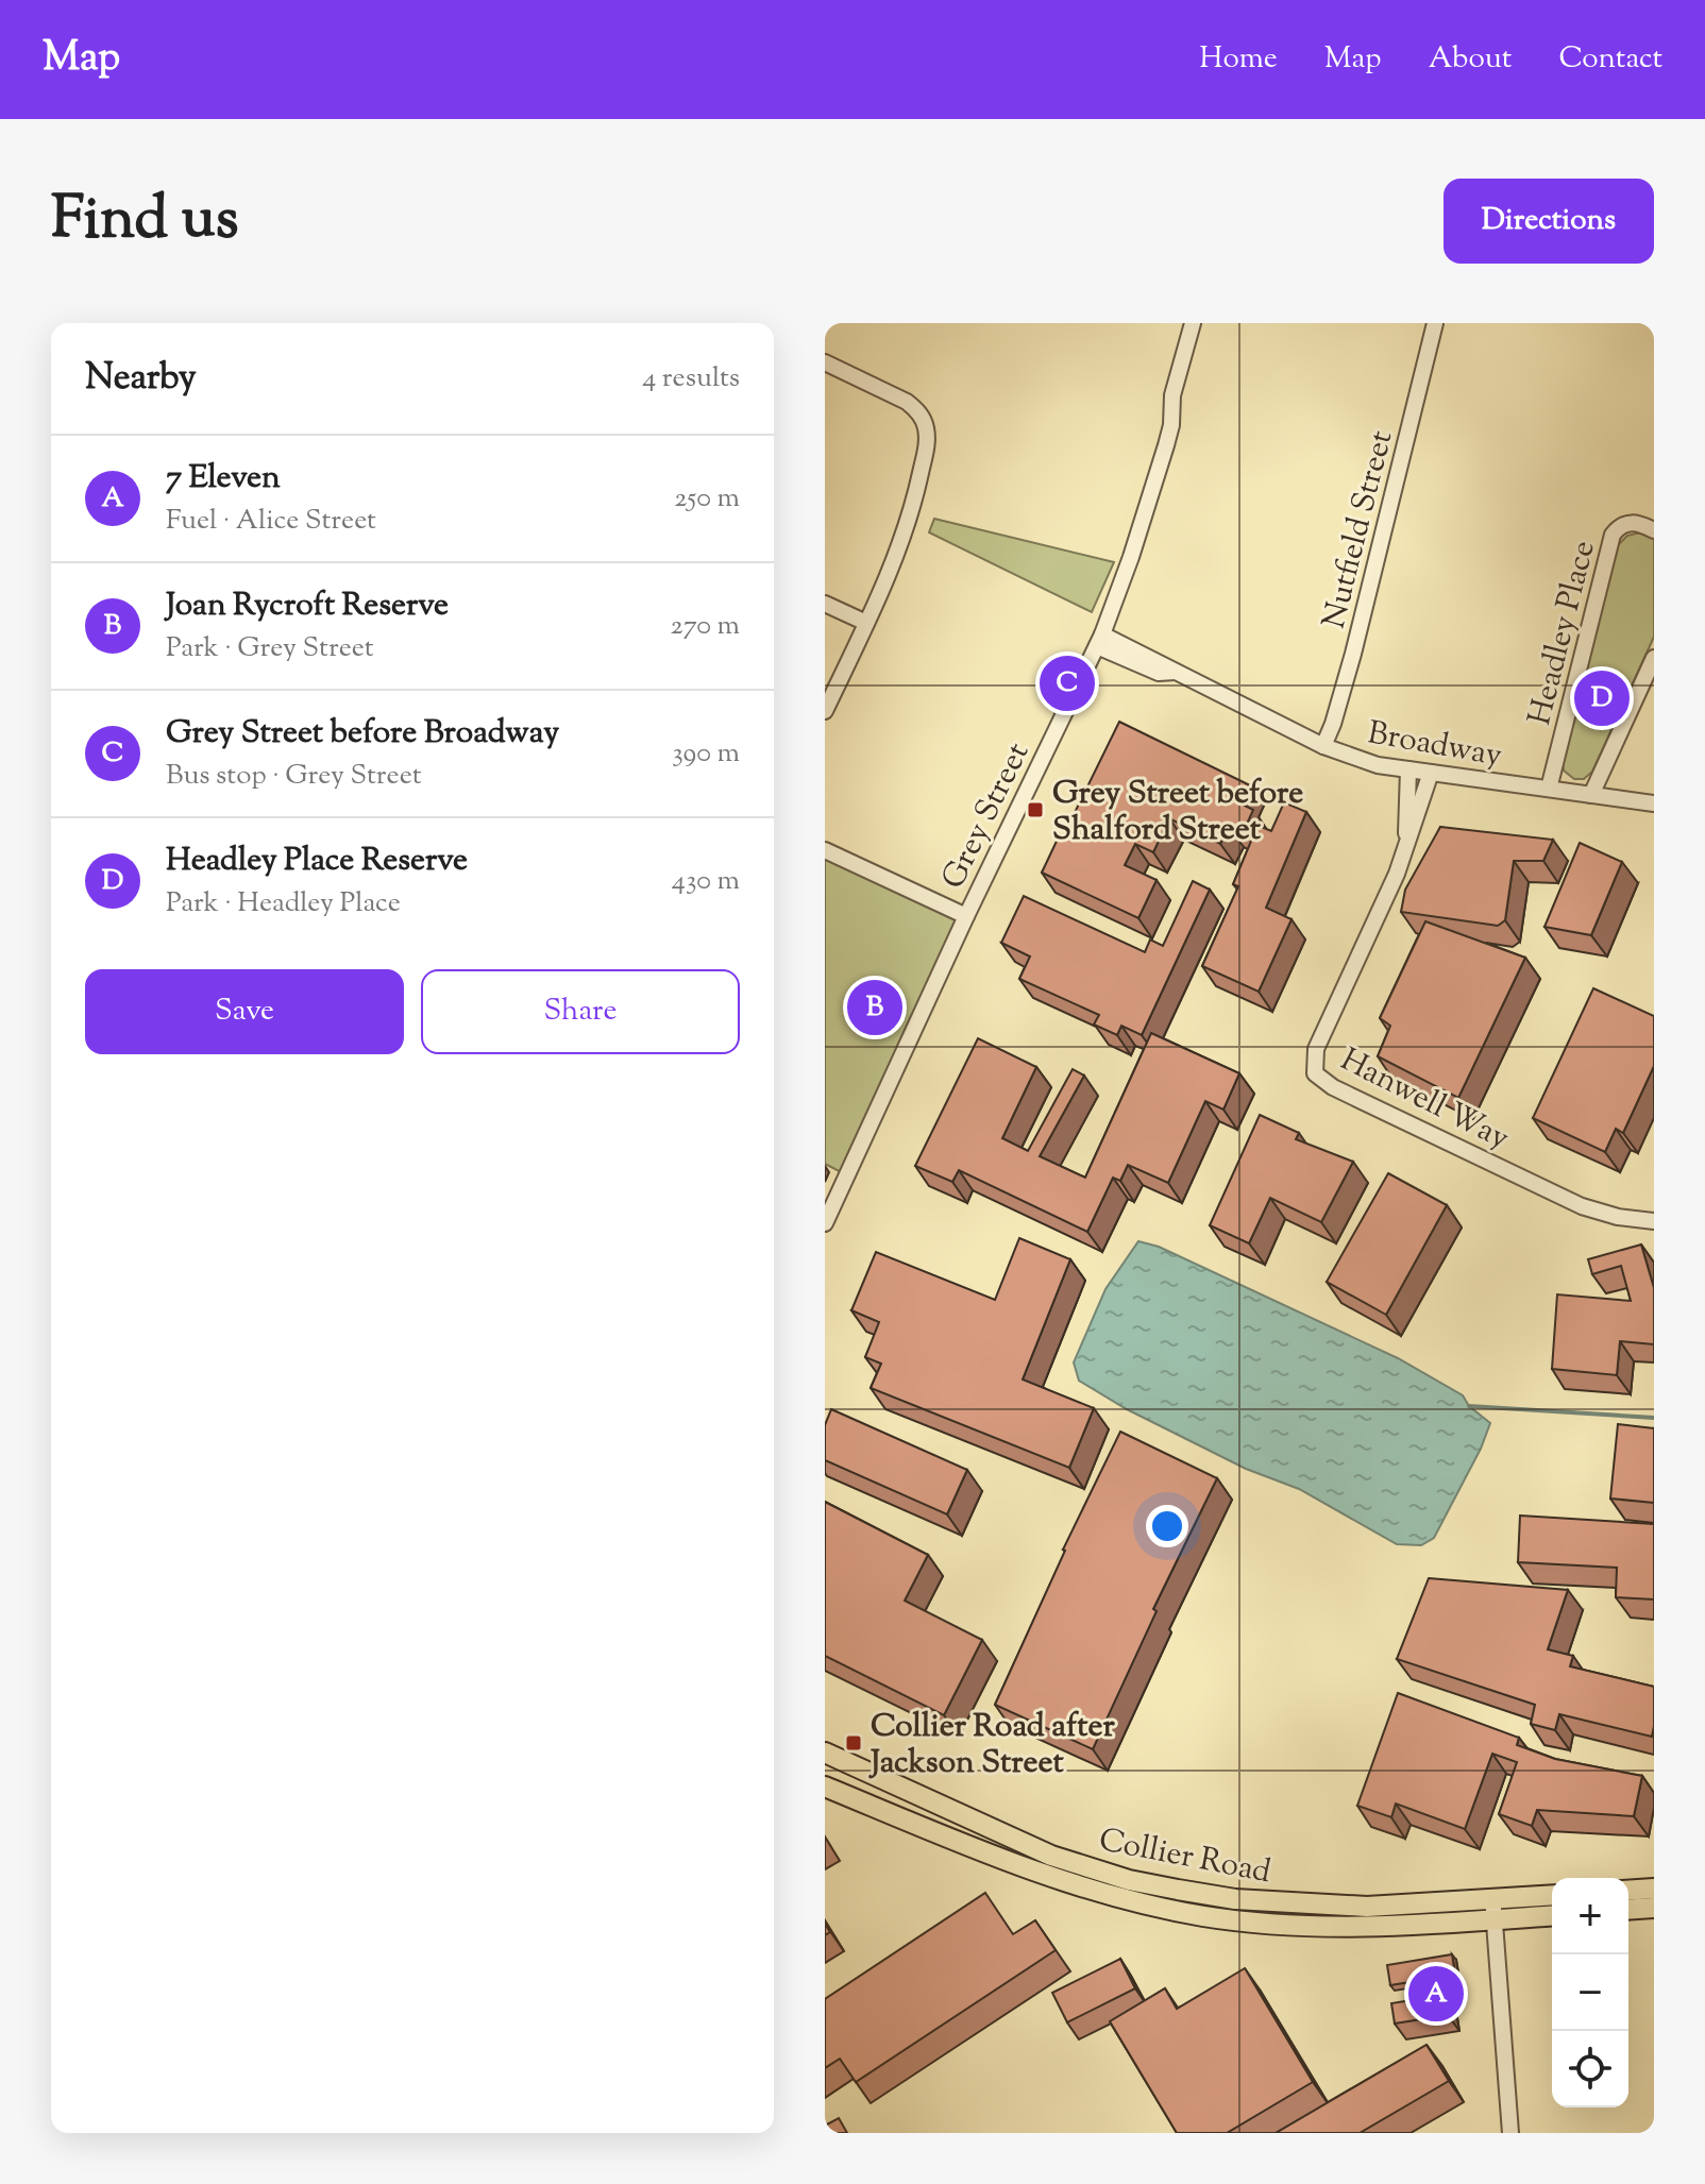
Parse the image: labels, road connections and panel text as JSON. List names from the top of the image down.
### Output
{
  "streets": {
    "main road": ["Collier Road"],
    "street": [
      "Nutfield Street",
      "Headley Place",
      "Broadway",
      "Grey Street",
      "Hanwell Way"
    ]
  },
  "crossings": [
    ["Nutfield Street", "Broadway"],
    ["Headley Place", "Broadway"],
    ["Broadway", "Grey Street"],
    ["Broadway", "Hanwell Way"]
  ],
  "places": {
    "transit": ["Grey Street before Shalford Street", "Collier Road after Jackson Street"]
  },
  "page": {
    "header": "Map",
    "nav": [
      "Home",
      "Map",
      "About",
      "Contact"
    ],
    "title": "Find us",
    "buttons": [
      "Directions",
      ["Save", "Share"]
    ],
    "heading": ["Nearby", "4 results"],
    "list": [
      {
        "mark": "A",
        "name": "7 Eleven",
        "note": "Fuel · Alice Street",
        "value": "250 m"
      },
      {
        "mark": "B",
        "name": "Joan Rycroft Reserve",
        "note": "Park · Grey Street",
        "value": "270 m"
      },
      {
        "mark": "C",
        "name": "Grey Street before Broadway",
        "note": "Bus stop · Grey Street",
        "value": "390 m"
      },
      {
        "mark": "D",
        "name": "Headley Place Reserve",
        "note": "Park · Headley Place",
        "value": "430 m"
      }
    ],
    "pins": [
      "C",
      "D",
      "B",
      "A"
    ],
    "map_buttons": ["+", "−"]
  }
}
